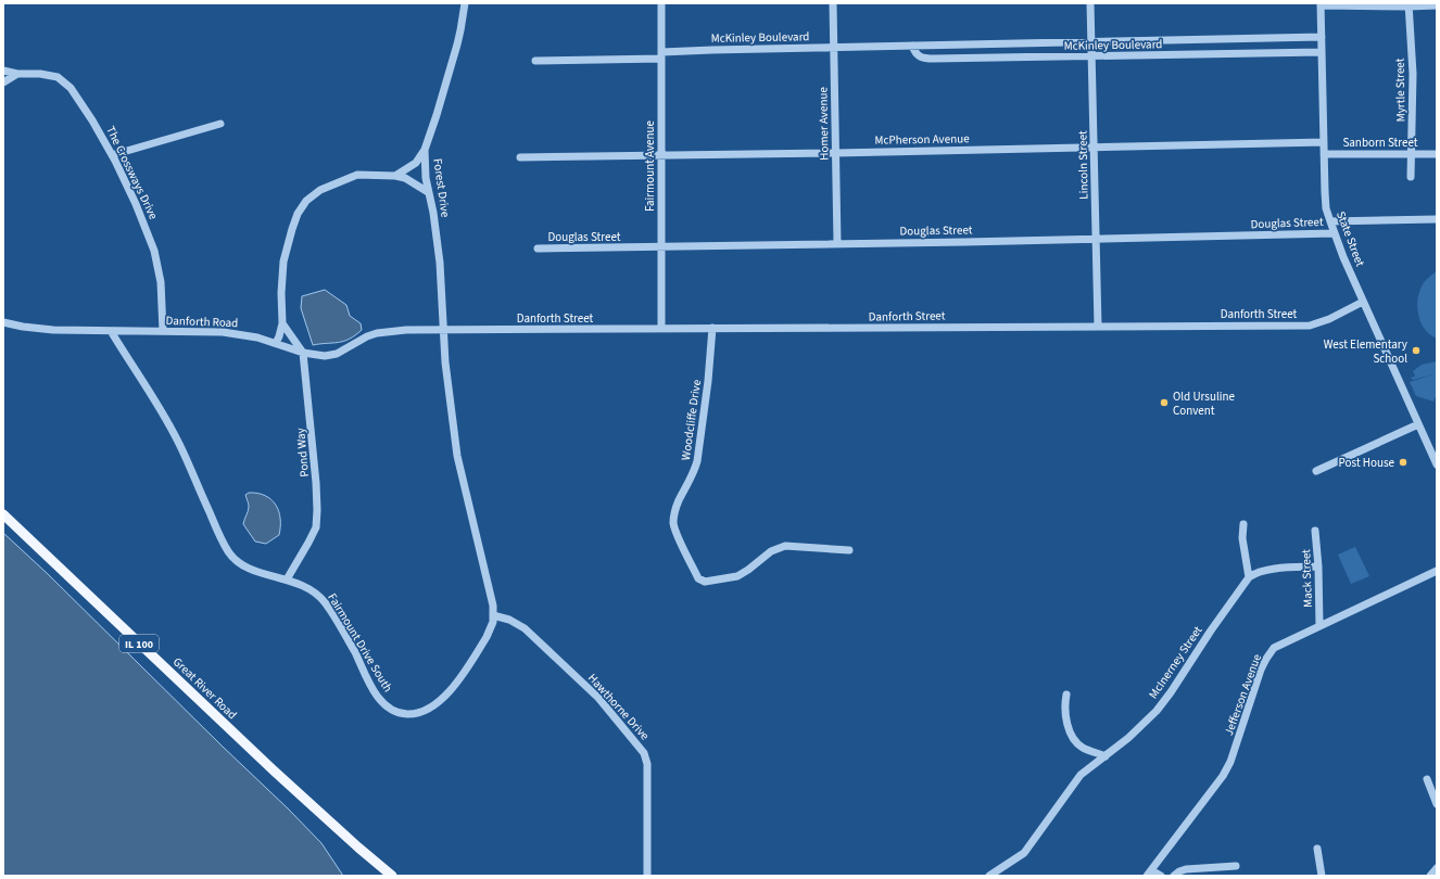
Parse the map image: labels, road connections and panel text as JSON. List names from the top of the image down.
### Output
{
  "streets": {
    "main road": ["IL 100", "Great River Road"],
    "street": [
      "McKinley Boulevard",
      "Myrtle Street",
      "Homer Avenue",
      "McPherson Avenue",
      "Sanborn Street",
      "Lincoln Street",
      "Fairmount Avenue",
      "The Crossways Drive",
      "Forest Drive",
      "Douglas Street",
      "State Street",
      "Danforth Street",
      "Danforth Road",
      "Woodcliffe Drive",
      "Pond Way",
      "Mack Street",
      "Fairmount Drive South",
      "McInerney Street",
      "Jefferson Avenue",
      "Hawthorne Drive"
    ]
  },
  "crossings": [
    ["McKinley Boulevard", "Homer Avenue"],
    ["McKinley Boulevard", "Lincoln Street"],
    ["McKinley Boulevard", "Fairmount Avenue"],
    ["McKinley Boulevard", "State Street"],
    ["Myrtle Street", "Sanborn Street"],
    ["Homer Avenue", "McPherson Avenue"],
    ["Homer Avenue", "Douglas Street"],
    ["McPherson Avenue", "Lincoln Street"],
    ["McPherson Avenue", "Fairmount Avenue"],
    ["McPherson Avenue", "State Street"],
    ["Sanborn Street", "State Street"],
    ["Lincoln Street", "Douglas Street"],
    ["Lincoln Street", "Danforth Street"],
    ["Fairmount Avenue", "Douglas Street"],
    ["Fairmount Avenue", "Danforth Street"],
    ["The Crossways Drive", "Danforth Road"],
    ["Forest Drive", "Danforth Street"],
    ["Forest Drive", "Danforth Road"],
    ["Forest Drive", "Fairmount Drive South"],
    ["Douglas Street", "State Street"],
    ["State Street", "Danforth Street"],
    ["Danforth Street", "Danforth Road"],
    ["Danforth Street", "Woodcliffe Drive"],
    ["Danforth Street", "Fairmount Drive South"],
    ["Danforth Road", "Pond Way"],
    ["Danforth Road", "Fairmount Drive South"],
    ["Pond Way", "Fairmount Drive South"],
    ["Mack Street", "Jefferson Avenue"],
    ["Fairmount Drive South", "Hawthorne Drive"]
  ],
  "places": ["West Elementary School", "Old Ursuline Convent", "Post House"]
}
